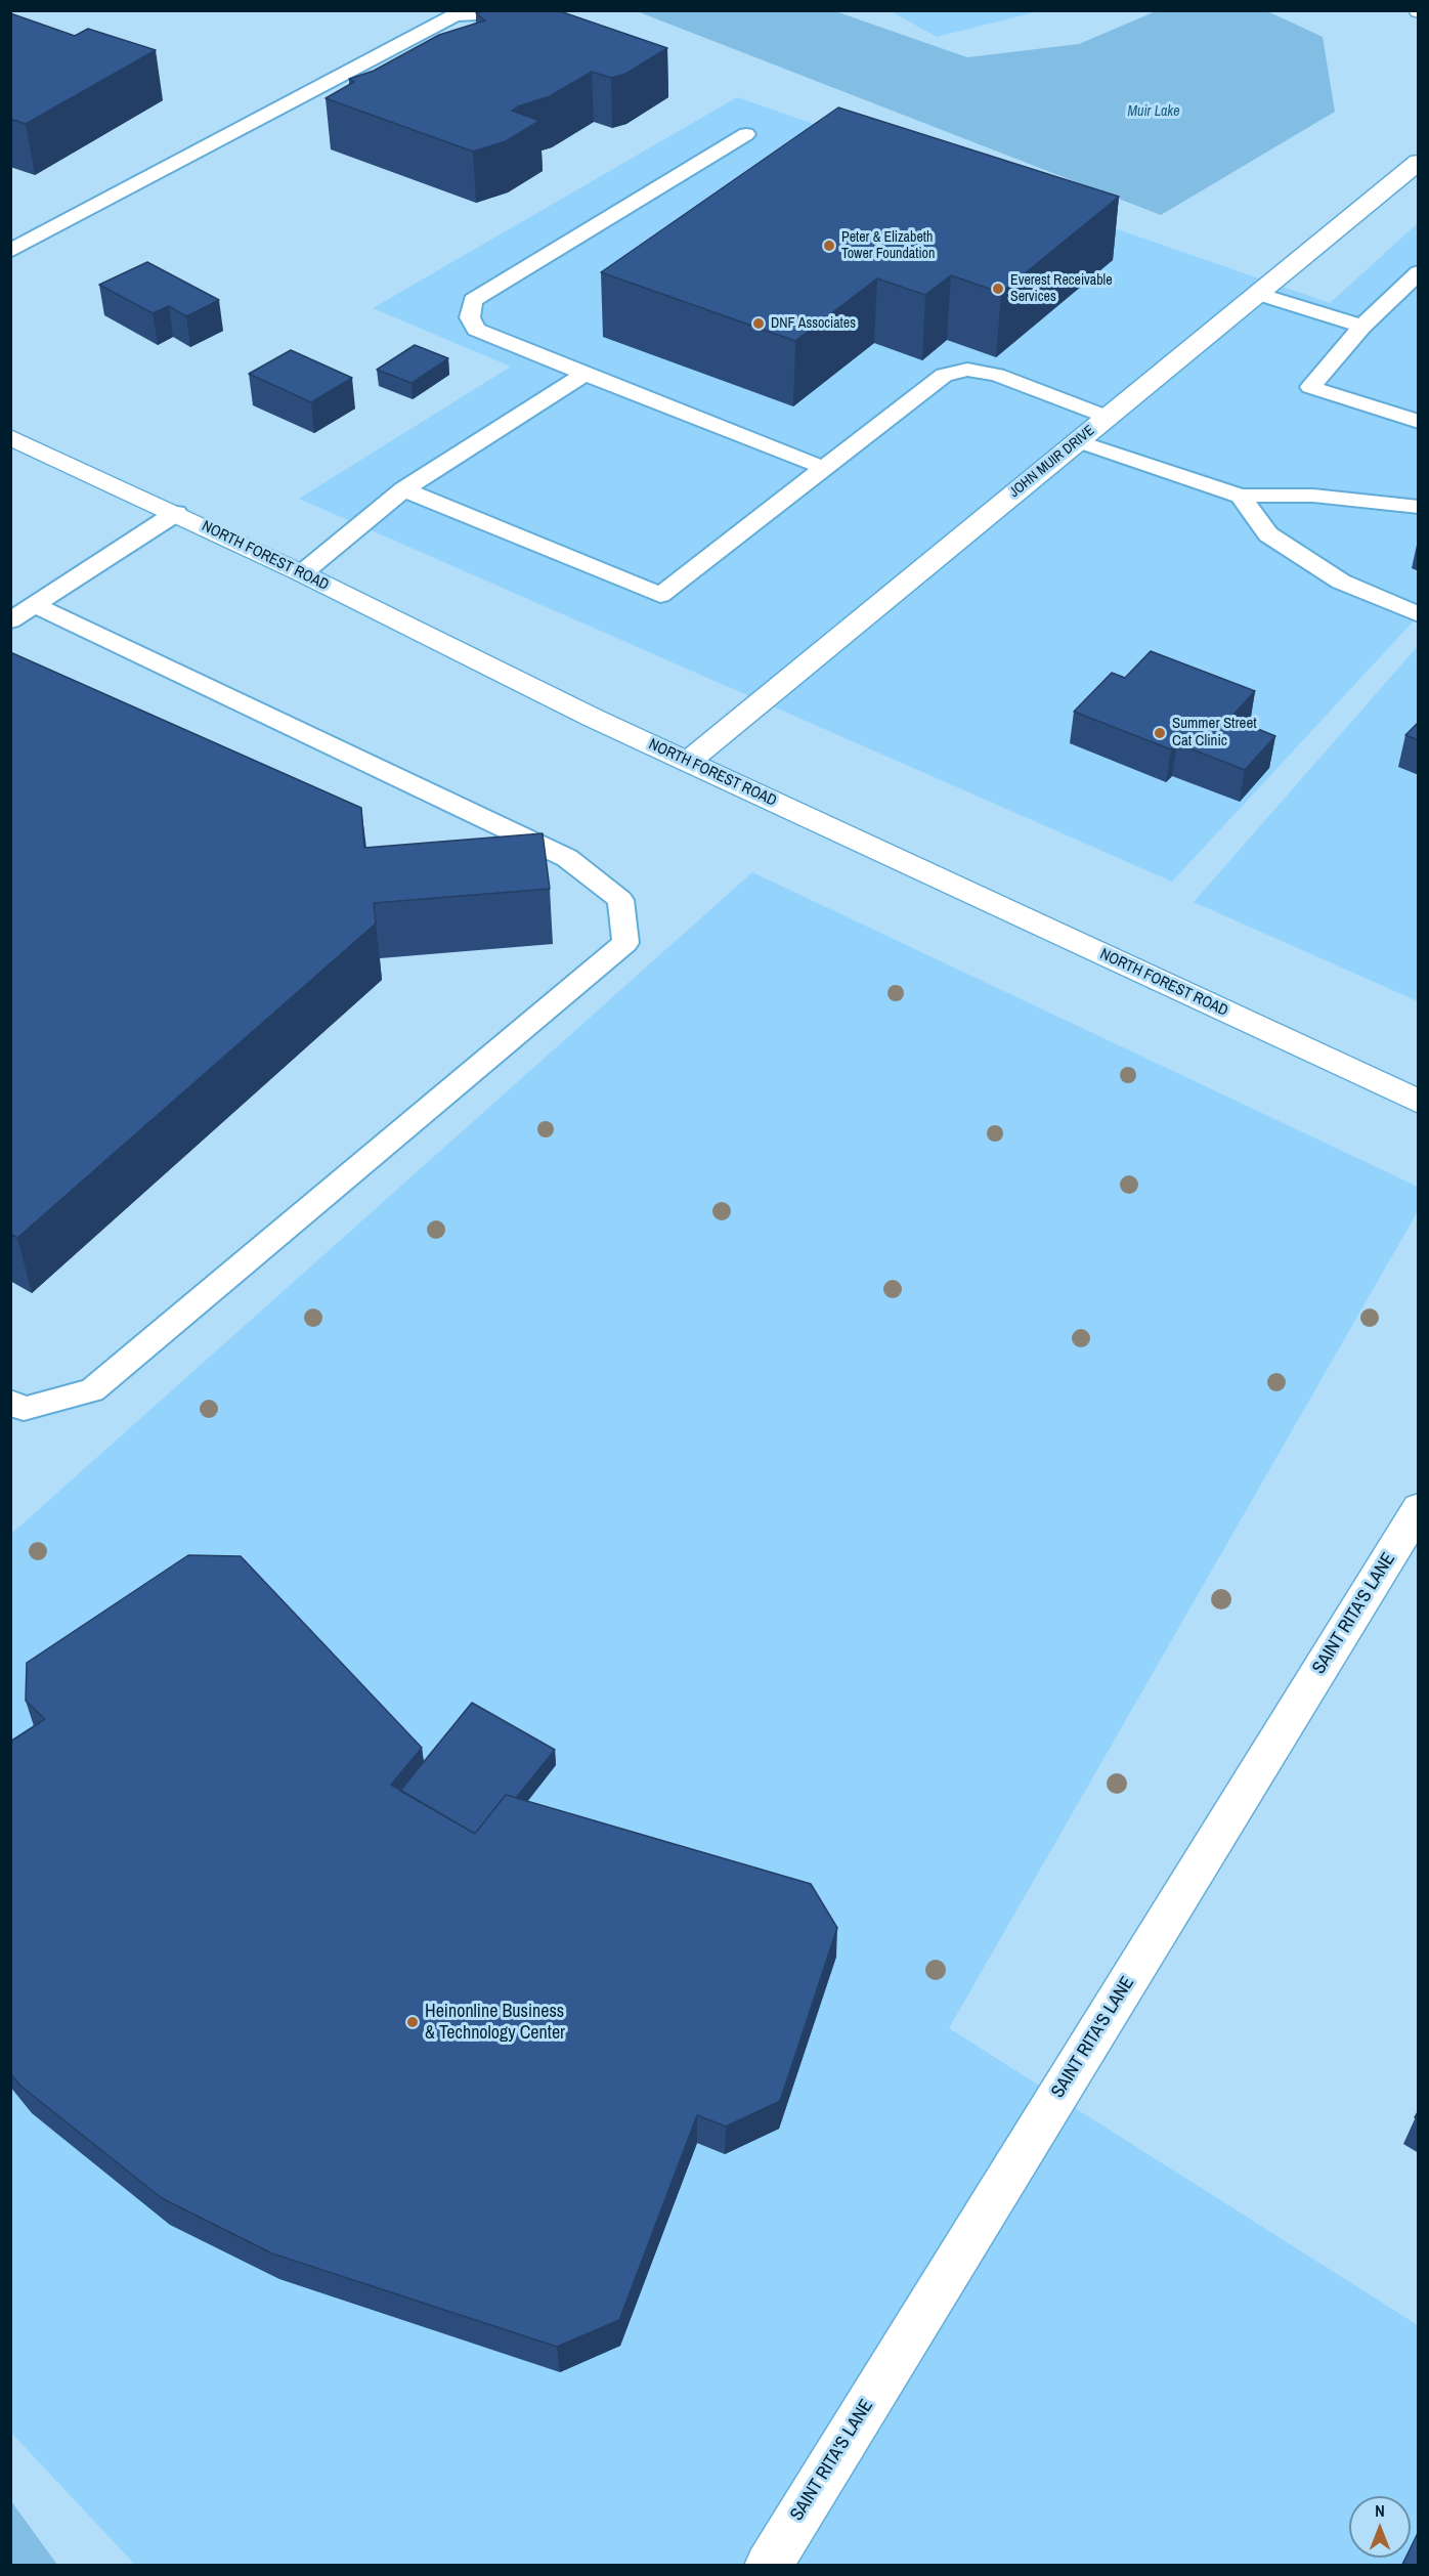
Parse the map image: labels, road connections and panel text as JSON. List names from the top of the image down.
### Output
{
  "streets": {
    "street": ["JOHN MUIR DRIVE", "NORTH FOREST ROAD", "SAINT RITA'S LANE"]
  },
  "crossings": [
    ["JOHN MUIR DRIVE", "NORTH FOREST ROAD"]
  ],
  "water": ["Muir Lake"],
  "places": [
    "Peter & Elizabeth Tower Foundation",
    "Everest Receivable Services",
    "DNF Associates",
    "Summer Street Cat Clinic",
    "Heinonline Business & Technology Center"
  ],
  "north": "top"
}
